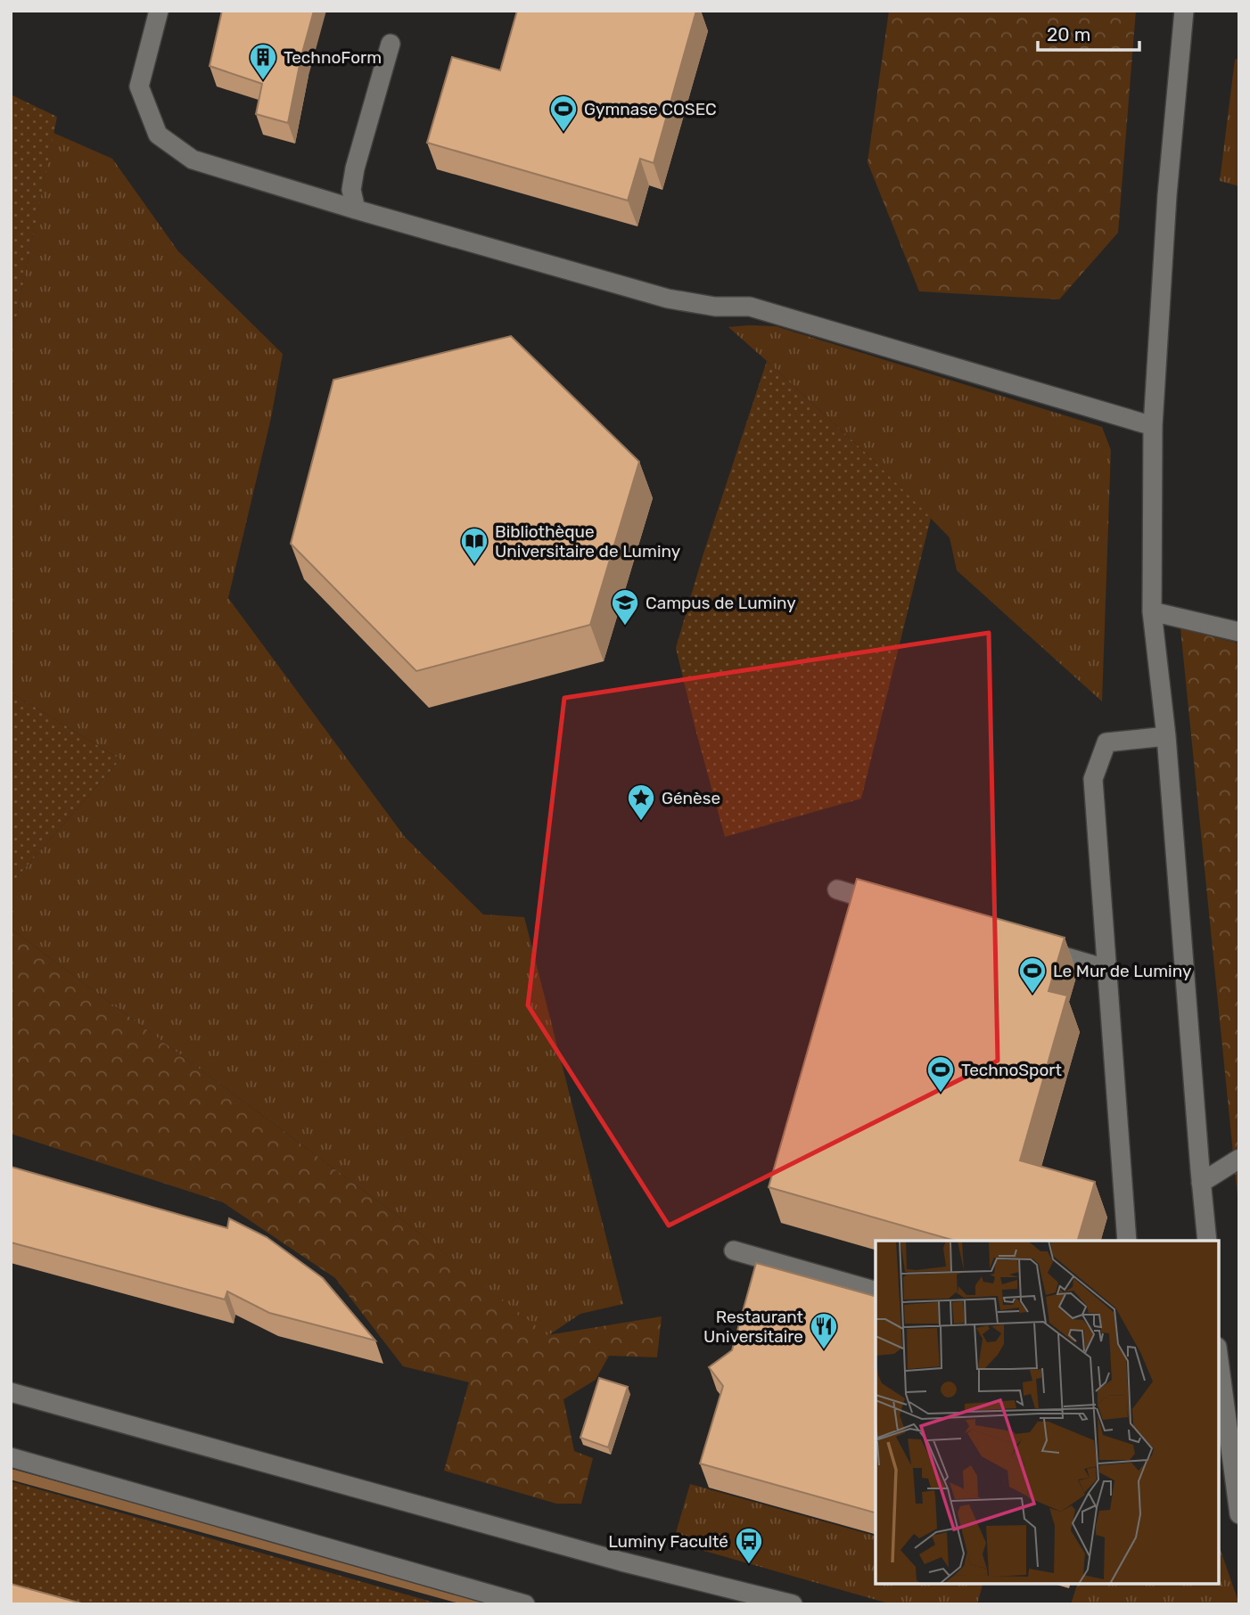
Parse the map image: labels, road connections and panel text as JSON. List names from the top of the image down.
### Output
{
  "places": {
    "building": ["TechnoForm"],
    "sports": ["Gymnase COSEC", "Le Mur de Luminy", "TechnoSport"],
    "library": ["Bibliothèque Universitaire de Luminy"],
    "school or university": ["Campus de Luminy"],
    "place": ["Génèse"],
    "restaurant": ["Restaurant Universitaire"],
    "bus stop": ["Luminy Faculté"]
  },
  "scale_bar": "20 m"
}
